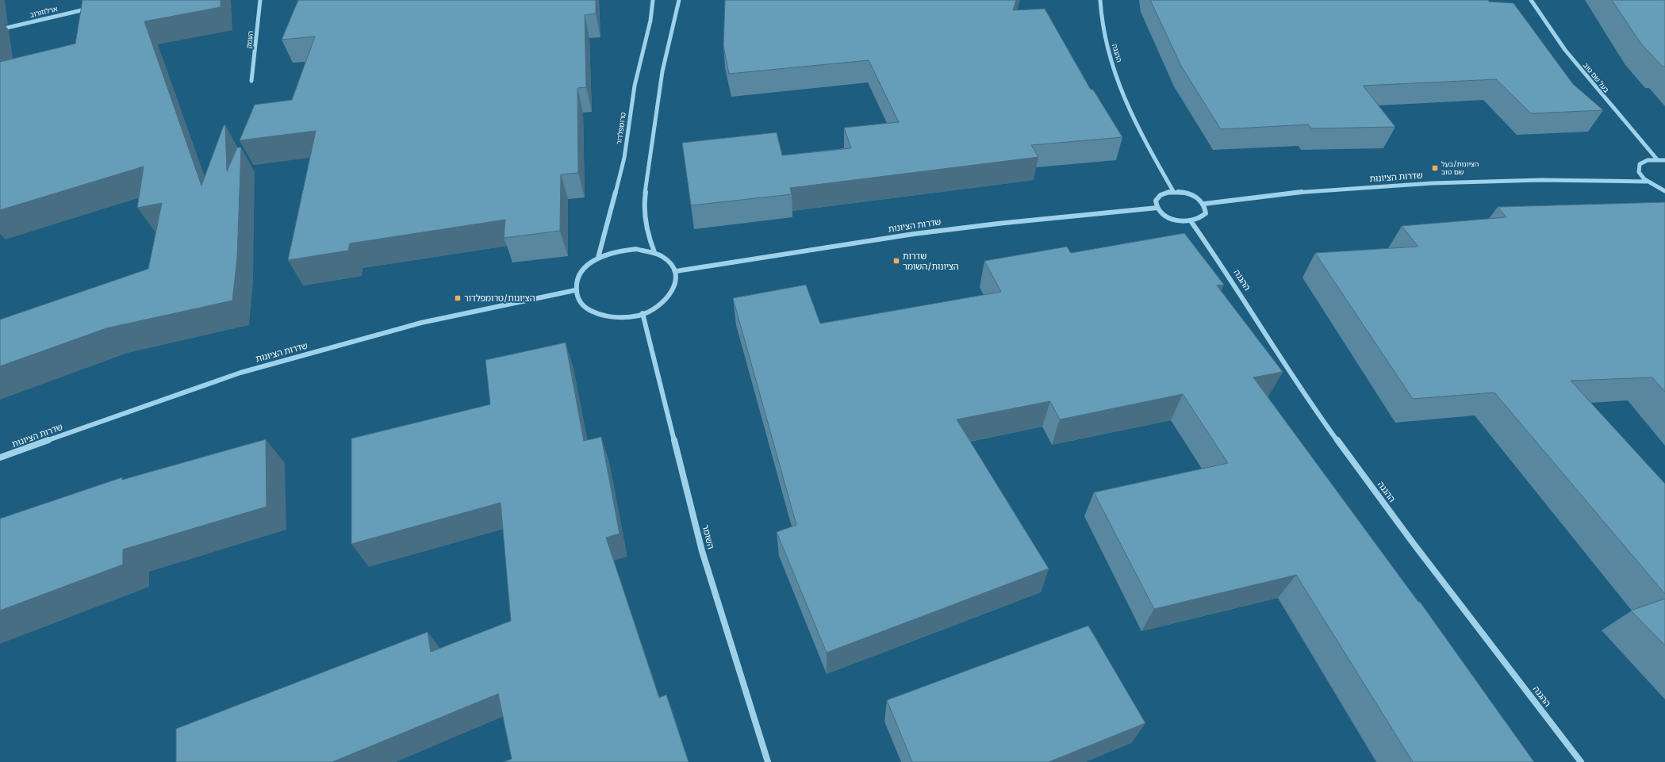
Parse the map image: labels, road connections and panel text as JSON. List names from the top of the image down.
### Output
{
  "streets": {
    "street": [
      "ארלוזורוב",
      "העמק",
      "ההגנה",
      "בעל שם טוב",
      "טרומפלדור",
      "שדרות הציונות",
      "השומר"
    ]
  },
  "crossings": [
    ["ההגנה", "שדרות הציונות"],
    ["טרומפלדור", "שדרות הציונות"],
    ["טרומפלדור", "השומר"],
    ["שדרות הציונות", "השומר"]
  ],
  "places": {
    "transit": ["הציונות/בעל שם טוב", "שדרות הציונות/השומר", "הציונות/טרומפלדור"]
  }
}
